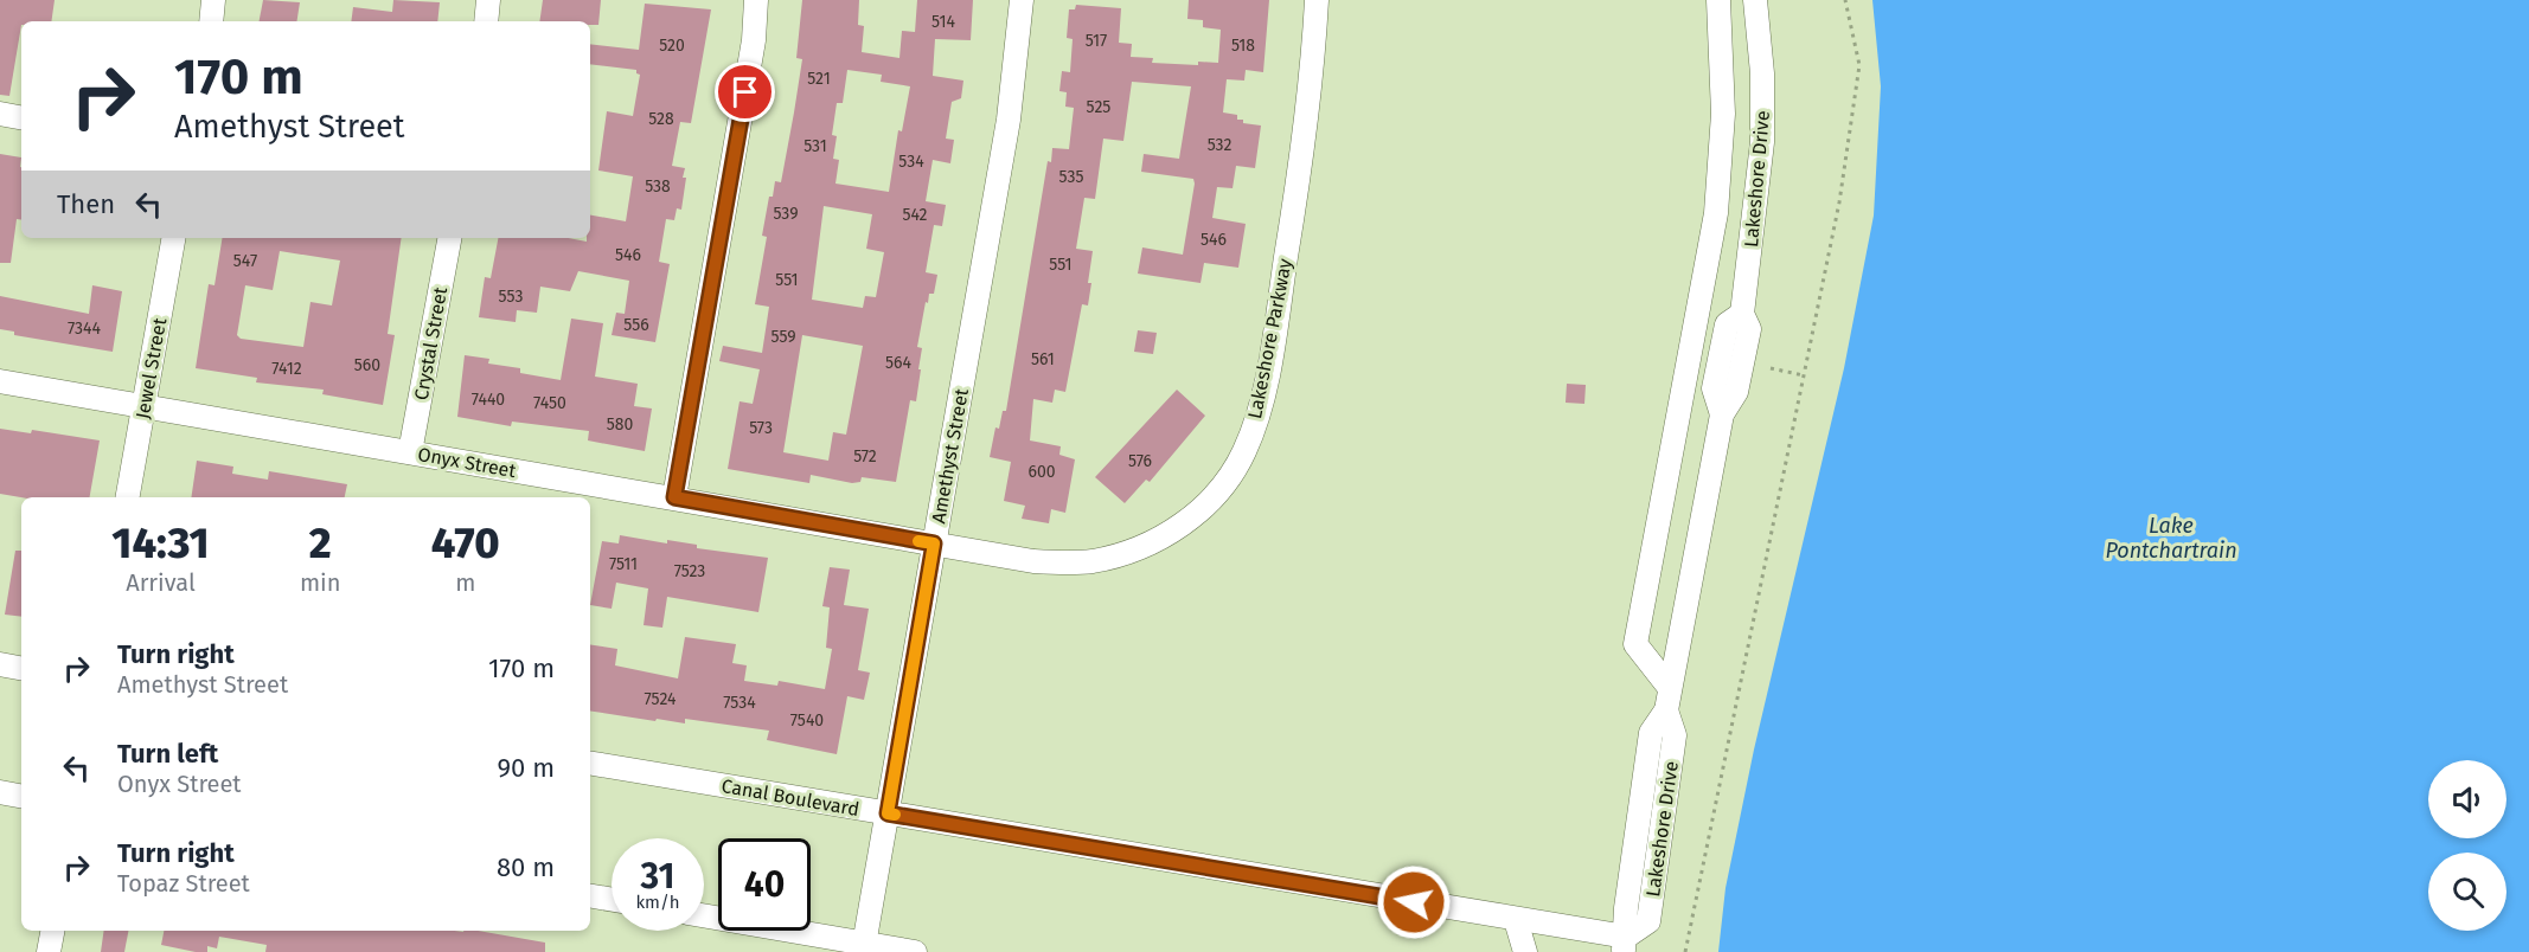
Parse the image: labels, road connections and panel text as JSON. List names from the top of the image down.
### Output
{
  "streets": {
    "street": [
      "Lakeshore Drive",
      "Lakeshore Parkway",
      "Crystal Street",
      "Jewel Street",
      "Amethyst Street",
      "Onyx Street",
      "Canal Boulevard"
    ]
  },
  "crossings": [
    ["Lakeshore Drive", "Canal Boulevard"],
    ["Lakeshore Parkway", "Amethyst Street"],
    ["Lakeshore Parkway", "Onyx Street"],
    ["Crystal Street", "Onyx Street"],
    ["Jewel Street", "Onyx Street"],
    ["Amethyst Street", "Onyx Street"],
    ["Amethyst Street", "Canal Boulevard"]
  ],
  "water": ["Lake Pontchartrain"],
  "house_numbers": [
    "514",
    "517",
    "520",
    "518",
    "521",
    "525",
    "528",
    "532",
    "531",
    "534",
    "535",
    "538",
    "539",
    "542",
    "546",
    "546",
    "547",
    "551",
    "551",
    "553",
    "556",
    "7344",
    "559",
    "561",
    "564",
    "560",
    "7412",
    "7440",
    "7450",
    "580",
    "573",
    "572",
    "576",
    "600",
    "7511",
    "7523",
    "7524",
    "7534",
    "7540"
  ],
  "page": {
    "turn": ["170 m", "Amethyst Street"],
    "then": "Then",
    "eta": [
      "14:31",
      "Arrival",
      "2",
      "min",
      "470",
      "m"
    ],
    "list": [
      {
        "name": "Turn right",
        "note": "Amethyst Street",
        "value": "170 m"
      },
      {
        "name": "Turn left",
        "note": "Onyx Street",
        "value": "90 m"
      },
      {
        "name": "Turn right",
        "note": "Topaz Street",
        "value": "80 m"
      }
    ],
    "speed": "31 km/h",
    "limit": "40"
  }
}
